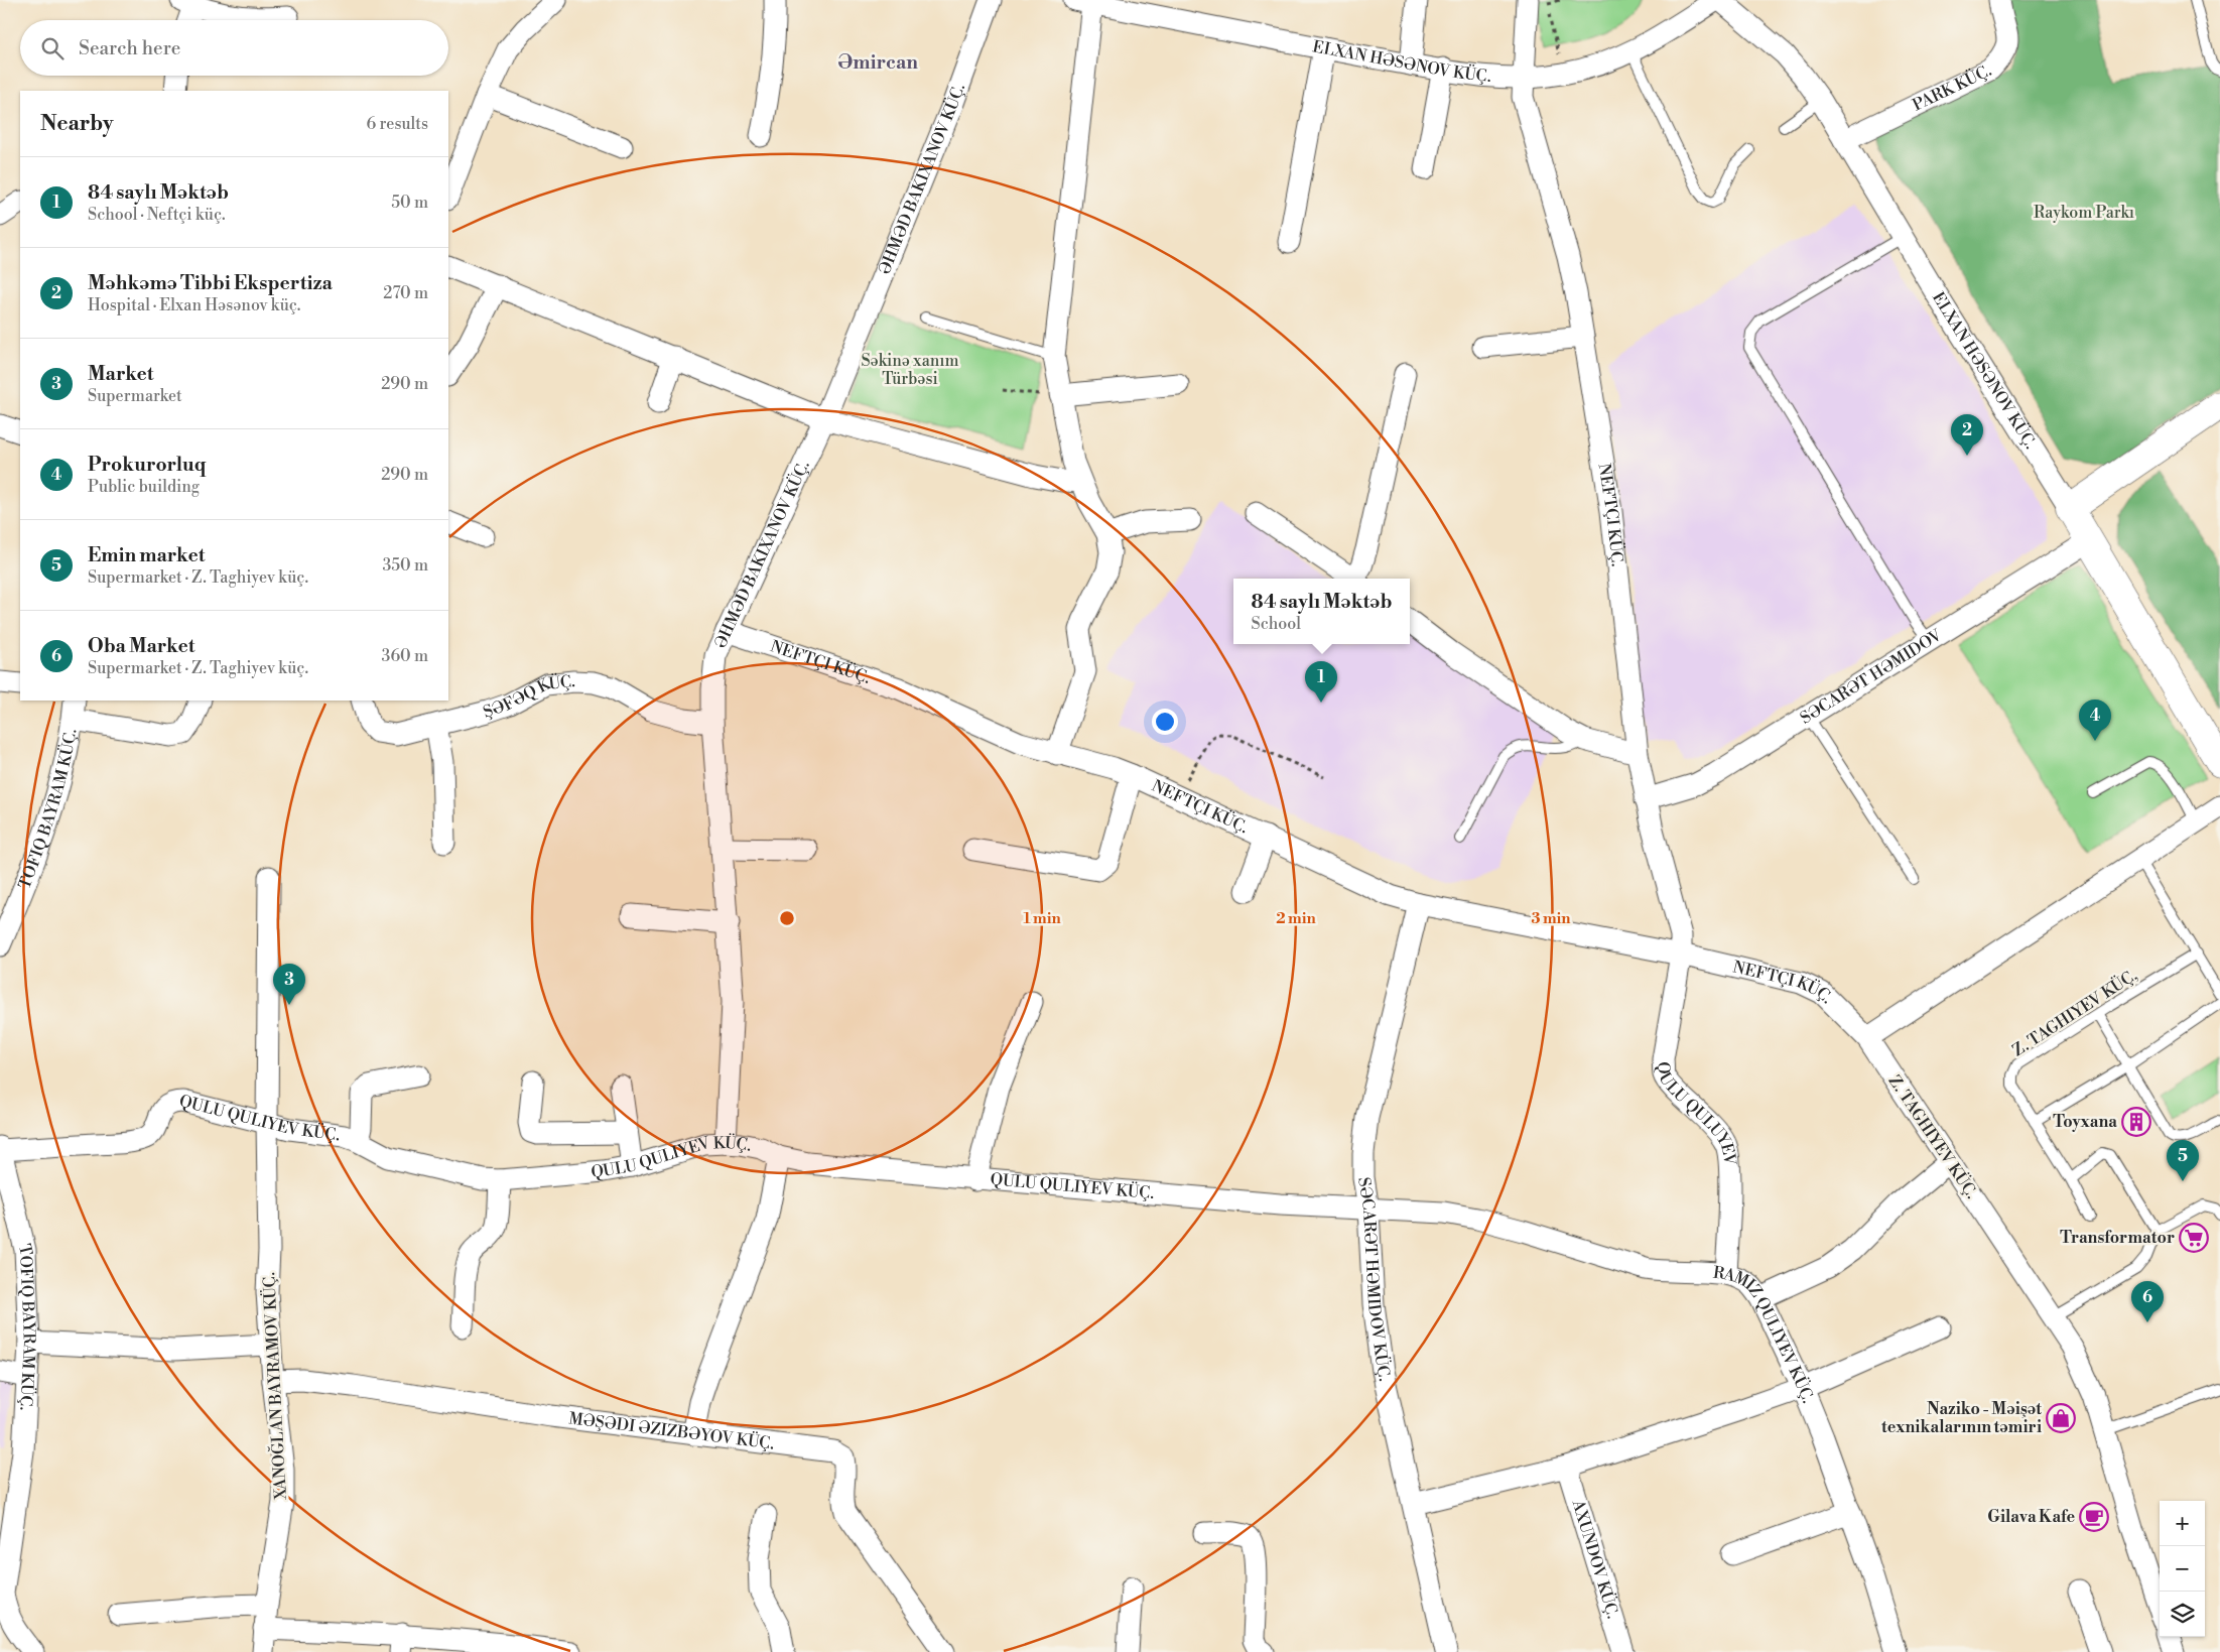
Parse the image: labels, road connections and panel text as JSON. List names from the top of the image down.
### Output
{
  "streets": {
    "street": [
      "ELXAN HƏSƏNOV KÜÇ.",
      "PARK KÜÇ.",
      "NEFTÇI KÜÇ.",
      "SƏCARƏT HƏMIDOV",
      "ŞƏFƏQ KÜÇ.",
      "TOFIQ BAYRAM KÜÇ.",
      "QULU QULUYEV",
      "QULU QULIYEV KÜÇ.",
      "Z. TAGHIYEV KÜÇ.",
      "SƏCARƏT HƏMIDOV KÜÇ.",
      "RAMIZ QULIYEV KÜÇ.",
      "XANOĞLAN BAYRAMOV KÜÇ.",
      "MƏŞƏDI ƏZIZBƏYOV KÜÇ.",
      "AXUNDOV KÜÇ."
    ],
    "lane": ["Z. TAGHIYEV KÜÇ,"]
  },
  "crossings": [
    ["ELXAN HƏSƏNOV KÜÇ.", "PARK KÜÇ."],
    ["ELXAN HƏSƏNOV KÜÇ.", "NEFTÇI KÜÇ."],
    ["ELXAN HƏSƏNOV KÜÇ.", "SƏCARƏT HƏMIDOV"],
    ["NEFTÇI KÜÇ.", "SƏCARƏT HƏMIDOV"],
    ["NEFTÇI KÜÇ.", "QULU QULUYEV"],
    ["NEFTÇI KÜÇ.", "Z. TAGHIYEV KÜÇ."],
    ["NEFTÇI KÜÇ.", "SƏCARƏT HƏMIDOV KÜÇ."],
    ["TOFIQ BAYRAM KÜÇ.", "QULU QULIYEV KÜÇ."],
    ["QULU QULUYEV", "RAMIZ QULIYEV KÜÇ."],
    ["QULU QULIYEV KÜÇ.", "SƏCARƏT HƏMIDOV KÜÇ."],
    ["QULU QULIYEV KÜÇ.", "RAMIZ QULIYEV KÜÇ."],
    ["QULU QULIYEV KÜÇ.", "XANOĞLAN BAYRAMOV KÜÇ."],
    ["SƏCARƏT HƏMIDOV KÜÇ.", "RAMIZ QULIYEV KÜÇ."],
    ["XANOĞLAN BAYRAMOV KÜÇ.", "MƏŞƏDI ƏZIZBƏYOV KÜÇ."]
  ],
  "districts": ["Əmircan"],
  "parks": ["Raykom Parkı", "Səkinə xanım Türbəsi"],
  "places": {
    "building": ["Toyxana"],
    "supermarket": ["Transformator"],
    "shop": ["Naziko - Məişət texnikalarının təmiri"],
    "cafe": ["Gilava Kafe"]
  },
  "page": {
    "search": "Search here",
    "heading": ["Nearby", "6 results"],
    "list": [
      {
        "mark": "1",
        "name": "84 saylı Məktəb",
        "note": "School · Neftçi küç.",
        "value": "50 m"
      },
      {
        "mark": "2",
        "name": "Məhkəmə Tibbi Ekspertiza",
        "note": "Hospital · Elxan Həsənov küç.",
        "value": "270 m"
      },
      {
        "mark": "3",
        "name": "Market",
        "note": "Supermarket",
        "value": "290 m"
      },
      {
        "mark": "4",
        "name": "Prokurorluq",
        "note": "Public building",
        "value": "290 m"
      },
      {
        "mark": "5",
        "name": "Emin market",
        "note": "Supermarket · Z. Taghiyev küç.",
        "value": "350 m"
      },
      {
        "mark": "6",
        "name": "Oba Market",
        "note": "Supermarket · Z. Taghiyev küç.",
        "value": "360 m"
      }
    ],
    "pins": [
      "2",
      "1",
      "4",
      "3",
      "5",
      "6"
    ],
    "popup": ["84 saylı Məktəb", "School"],
    "map_buttons": ["+", "−"]
  },
  "rings": ["1 min", "2 min", "3 min"]
}
